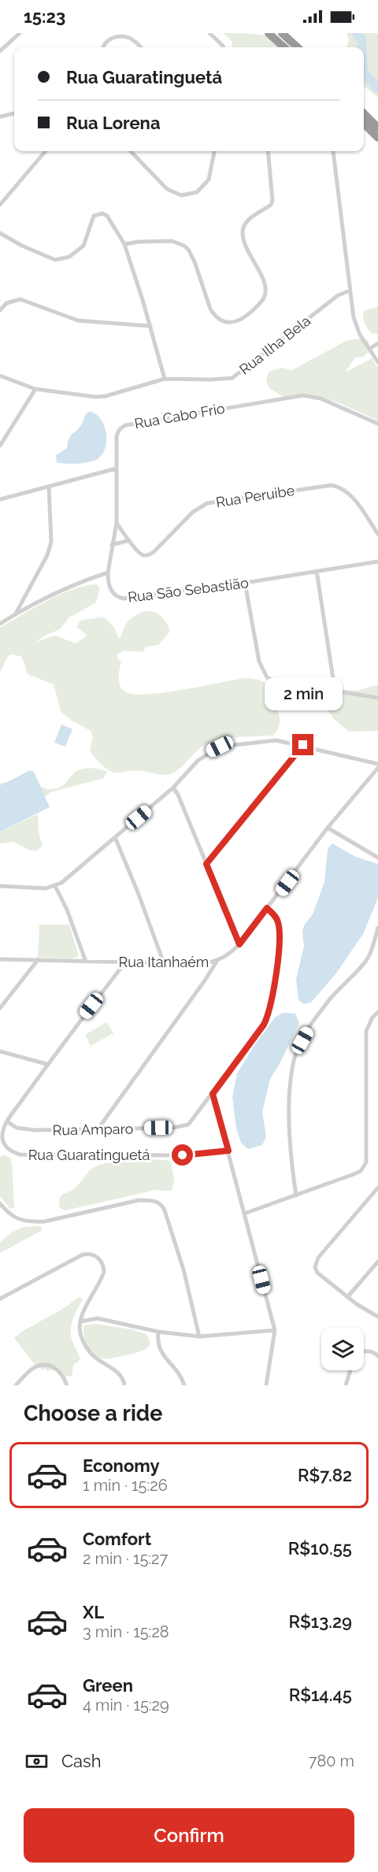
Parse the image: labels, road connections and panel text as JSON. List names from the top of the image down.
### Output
{
  "streets": {
    "street": [
      "Rua Ilha Bela",
      "Rua Cabo Frio",
      "Rua Peruibe",
      "Rua São Sebastião",
      "Rua Itanhaém",
      "Rua Amparo",
      "Rua Guaratinguetá"
    ]
  },
  "crossings": [
    ["Rua Cabo Frio", "Rua Peruibe"],
    ["Rua Cabo Frio", "Rua São Sebastião"],
    ["Rua Itanhaém", "Rua Amparo"],
    ["Rua Itanhaém", "Rua Guaratinguetá"],
    ["Rua Amparo", "Rua Guaratinguetá"]
  ],
  "page": {
    "status": "15:23",
    "banner": ["Rua Guaratinguetá", "Rua Lorena"],
    "bubble": "2 min",
    "heading": "Choose a ride",
    "list": [
      {
        "name": "Economy",
        "note": "1 min · 15:26",
        "value": "R$7.82"
      },
      {
        "name": "Comfort",
        "note": "2 min · 15:27",
        "value": "R$10.55"
      },
      {
        "name": "XL",
        "note": "3 min · 15:28",
        "value": "R$13.29"
      },
      {
        "name": "Green",
        "note": "4 min · 15:29",
        "value": "R$14.45"
      }
    ],
    "pay": ["Cash", "780 m"],
    "buttons": "Confirm"
  }
}
